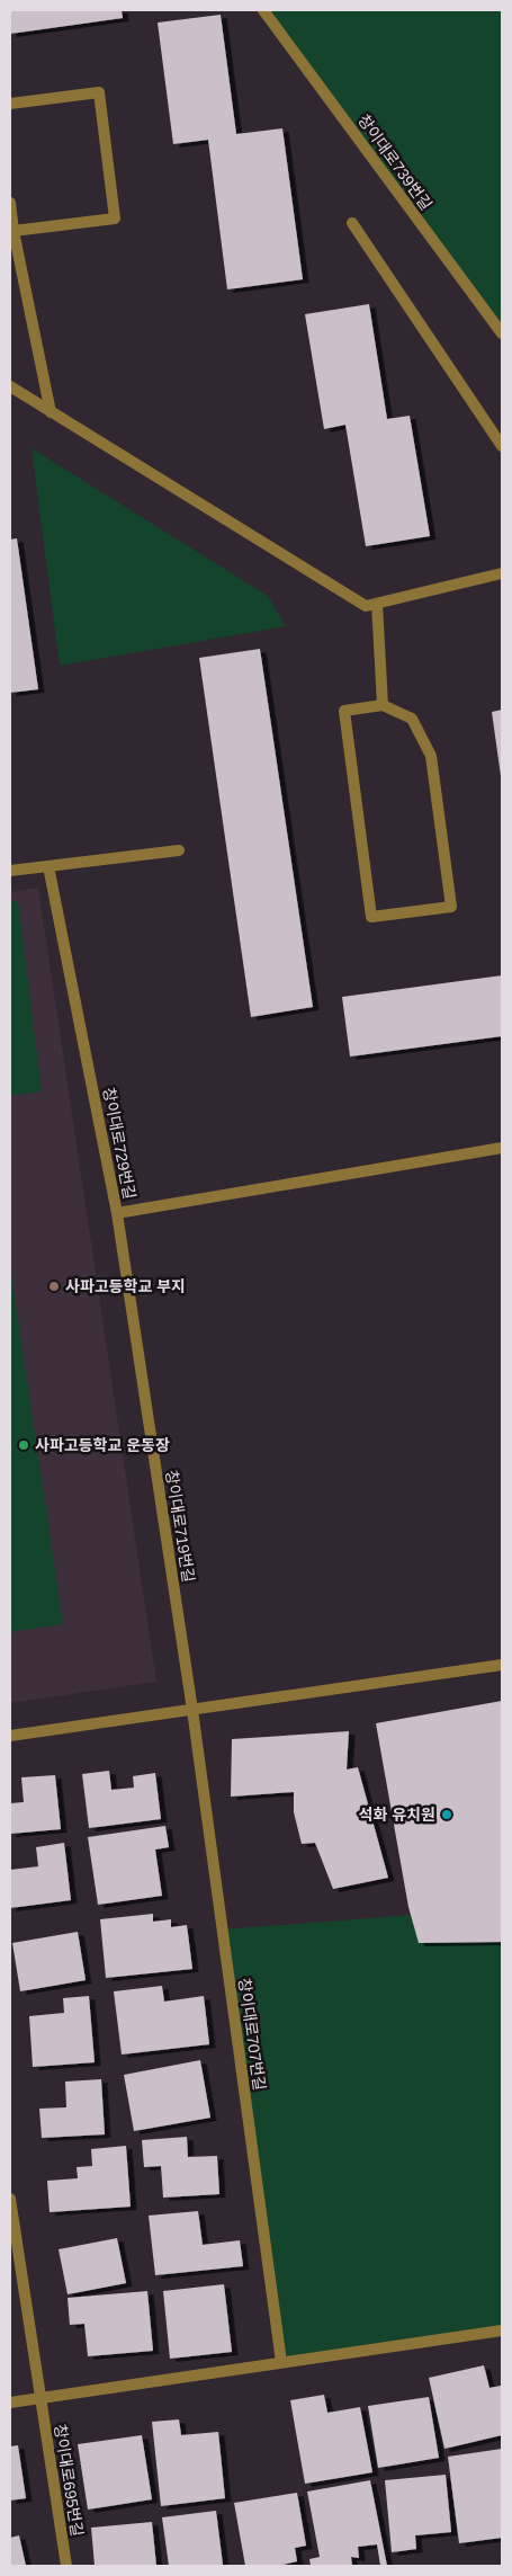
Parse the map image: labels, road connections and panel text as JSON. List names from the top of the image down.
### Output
{
  "streets": {
    "street": [
      "창이대로739번길",
      "창이대로729번길",
      "창이대로719번길",
      "창이대로707번길",
      "창이대로695번길"
    ]
  },
  "crossings": [
    ["창이대로729번길", "창이대로719번길"],
    ["창이대로719번길", "창이대로707번길"]
  ],
  "places": ["사파고등학교 부지", "사파고등학교 운동장", "석화 유치원"]
}
